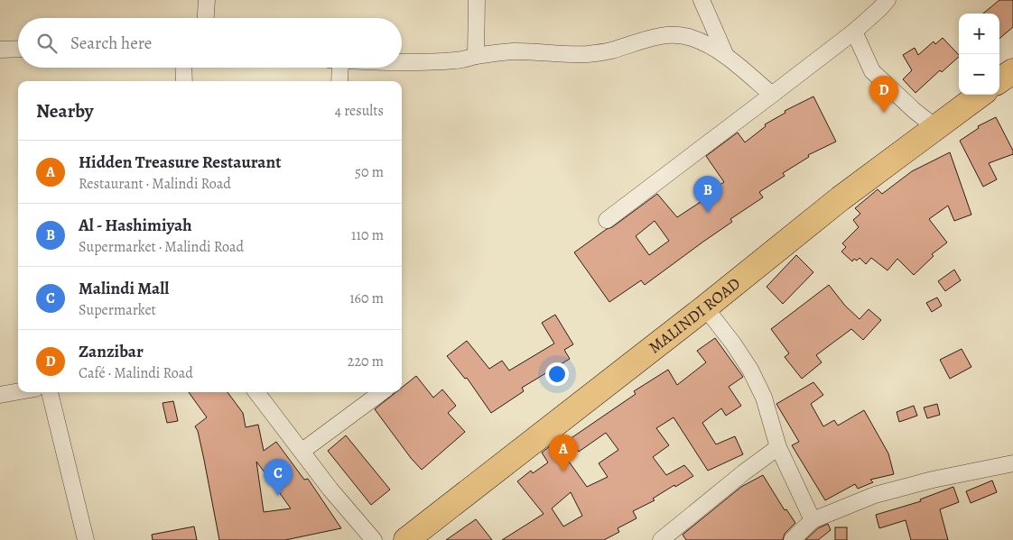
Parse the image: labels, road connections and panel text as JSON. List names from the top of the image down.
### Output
{
  "streets": {
    "highway": ["MALINDI ROAD"]
  },
  "page": {
    "map_buttons": ["+", "−"],
    "search": "Search here",
    "pins": [
      "D",
      "B",
      "A",
      "C"
    ],
    "heading": ["Nearby", "4 results"],
    "list": [
      {
        "mark": "A",
        "name": "Hidden Treasure Restaurant",
        "note": "Restaurant · Malindi Road",
        "value": "50 m"
      },
      {
        "mark": "B",
        "name": "Al - Hashimiyah",
        "note": "Supermarket · Malindi Road",
        "value": "110 m"
      },
      {
        "mark": "C",
        "name": "Malindi Mall",
        "note": "Supermarket",
        "value": "160 m"
      },
      {
        "mark": "D",
        "name": "Zanzibar",
        "note": "Café · Malindi Road",
        "value": "220 m"
      }
    ]
  }
}
